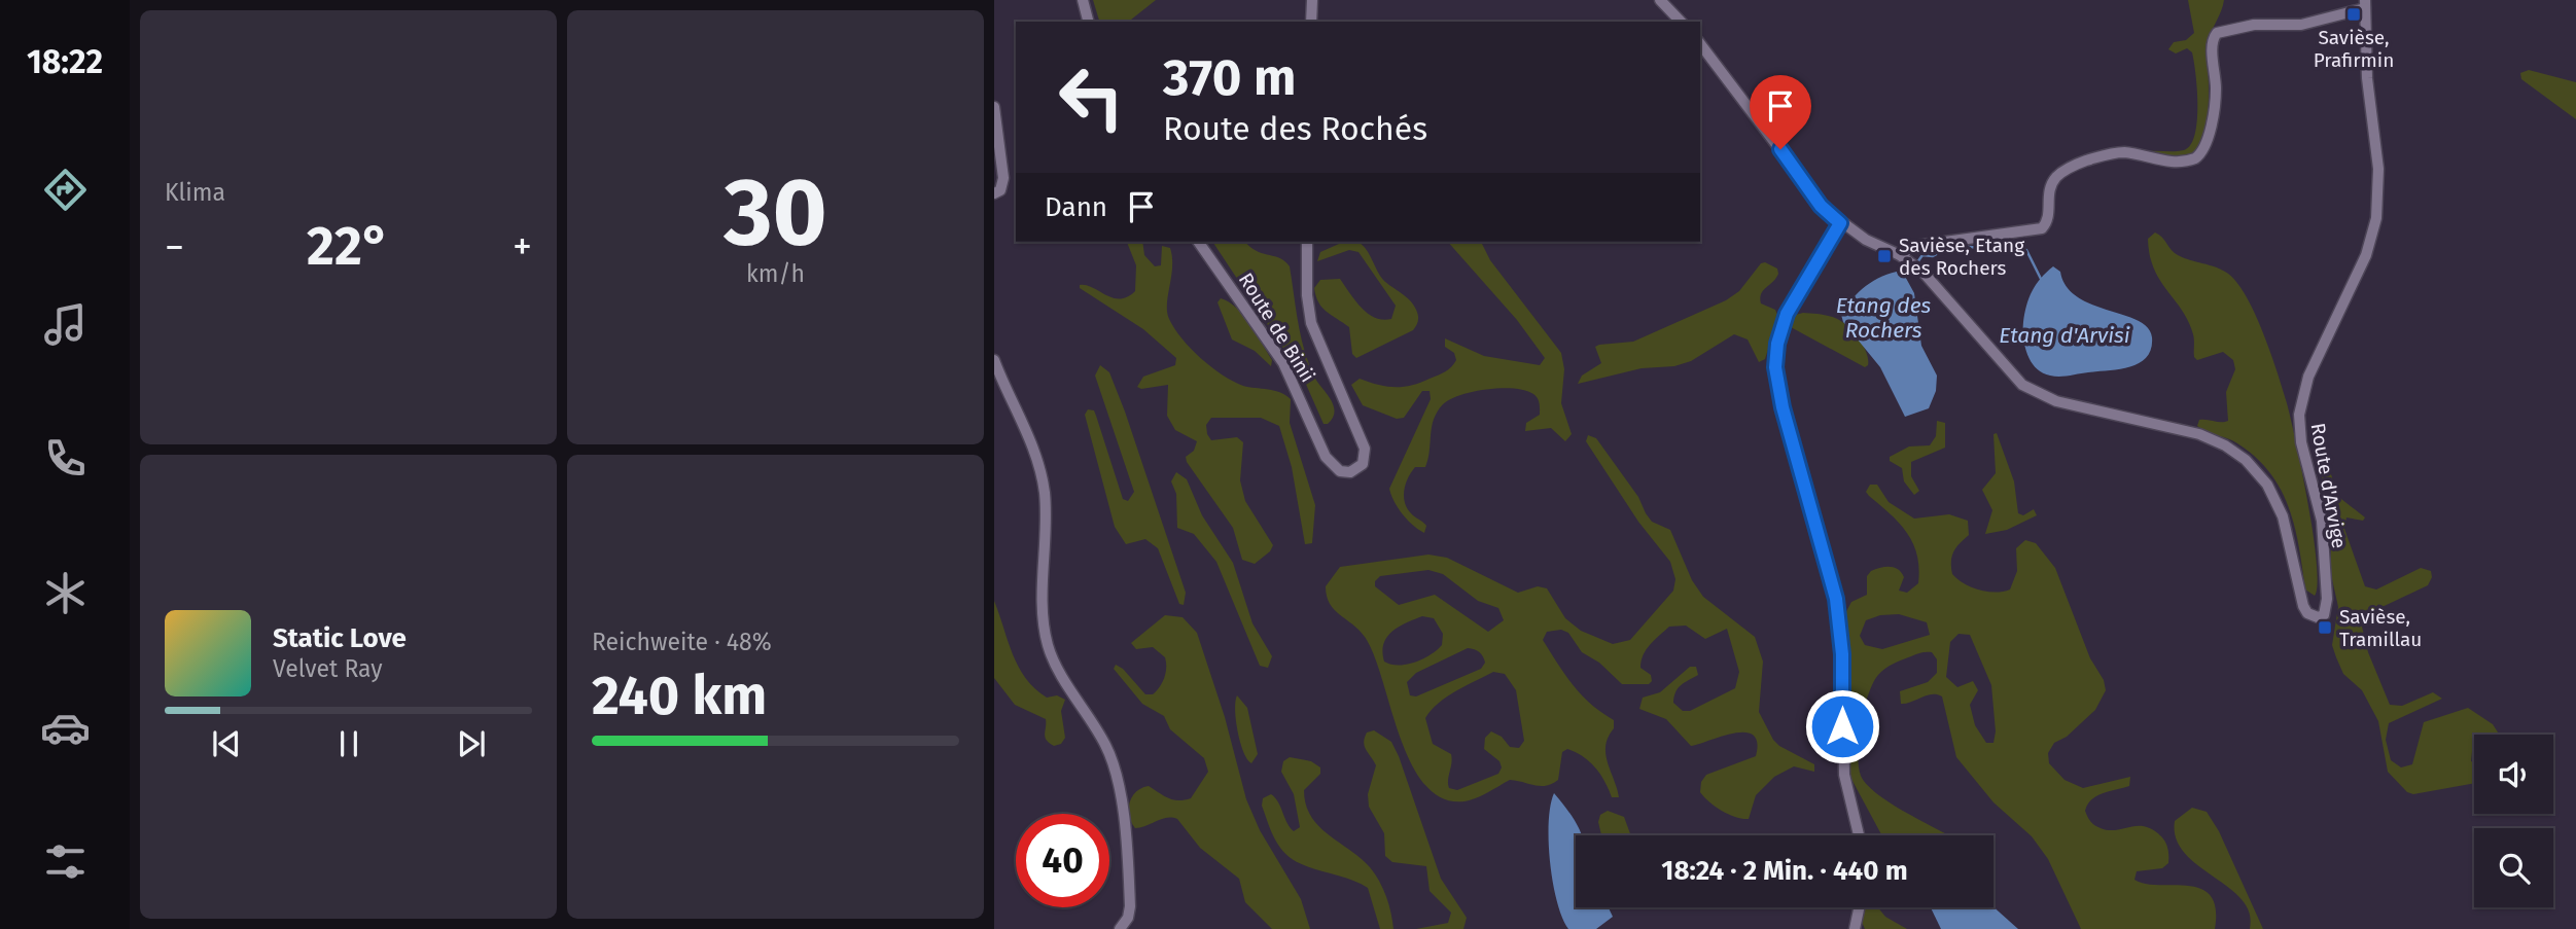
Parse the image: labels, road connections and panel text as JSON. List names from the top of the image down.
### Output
{
  "streets": {
    "street": ["Route de Binii", "Route d'Arvige"]
  },
  "water": ["Etang des Rochers", "Etang d'Arvisi"],
  "places": {
    "transit": ["Savièse, Prafirmin", "Savièse, Etang des Rochers", "Savièse, Tramillau"]
  },
  "page": {
    "tabs": "18:22",
    "tile": [
      "Klima",
      ["30", "km/h"],
      ["Reichweite · 48%", "240 km"]
    ],
    "turn": ["370 m", "Route des Rochés"],
    "then": "Dann",
    "heat": ["−", "22°", "+"],
    "song": ["Static Love", "Velvet Ray"],
    "limit": "40",
    "trip": "18:24 · 2 Min. · 440 m"
  }
}
